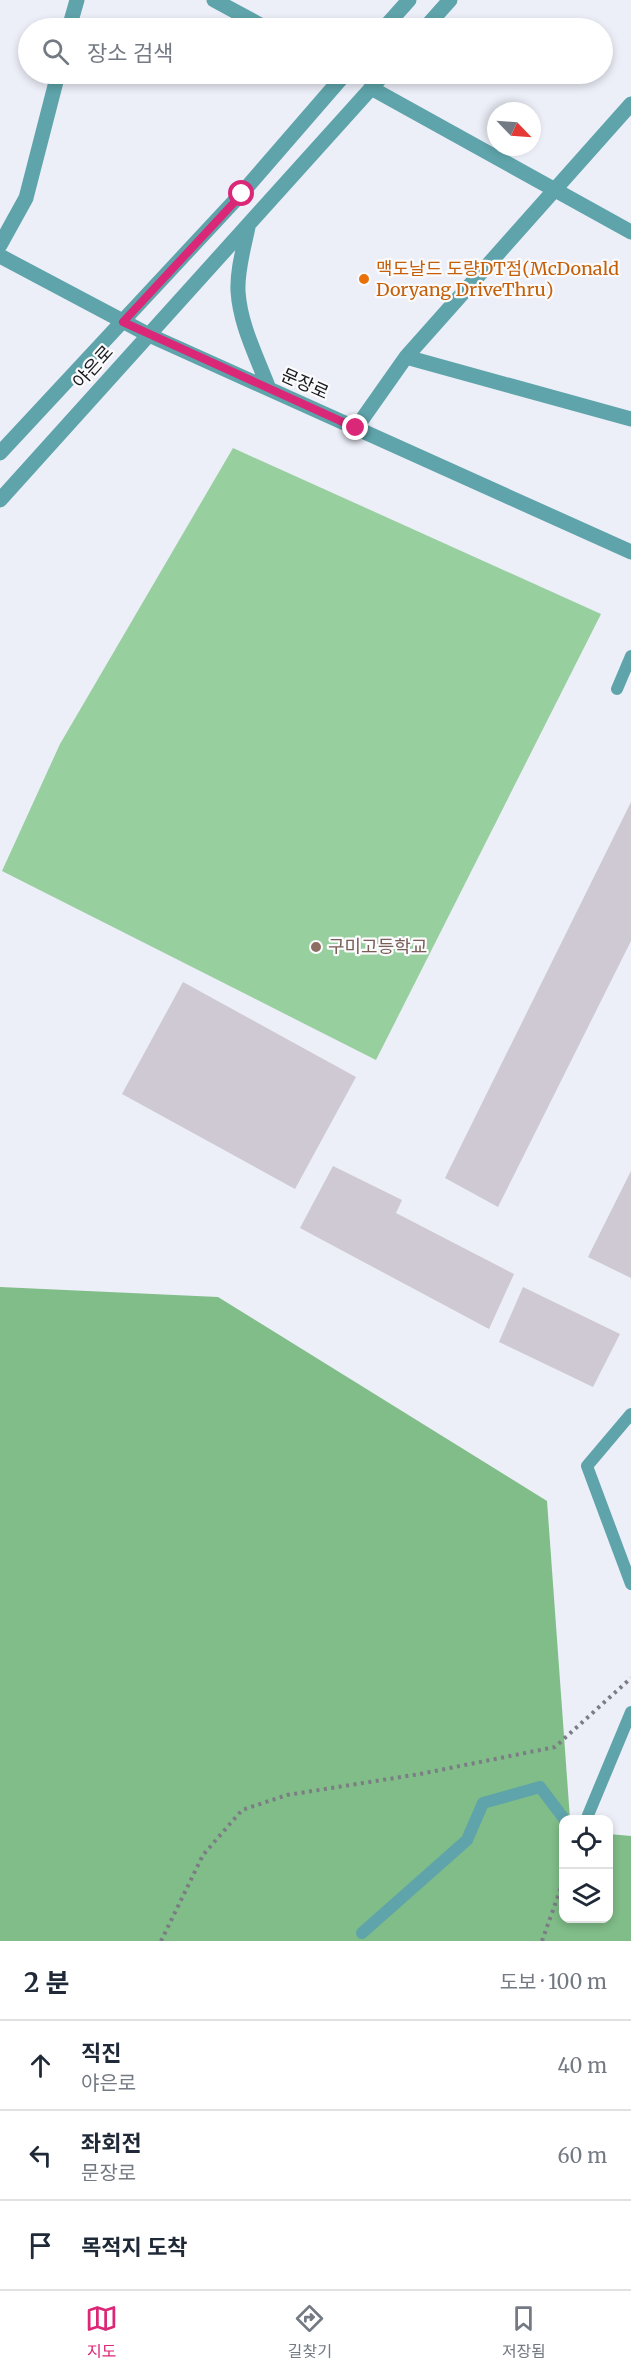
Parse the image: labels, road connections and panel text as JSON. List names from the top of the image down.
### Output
{
  "streets": {
    "street": ["야은로", "문장로"]
  },
  "crossings": [
    ["야은로", "문장로"]
  ],
  "places": ["맥도날드 도량DT점(McDonald Doryang DriveThru)", "구미고등학교"],
  "north": "bottom right",
  "page": {
    "search": "장소 검색",
    "heading": ["2 분", "도보 · 100 m"],
    "list": [
      ["직진", "야은로", "40 m"],
      ["좌회전", "문장로", "60 m"],
      "목적지 도착"
    ],
    "nav": ["지도", "길찾기", "저장됨"]
  }
}
